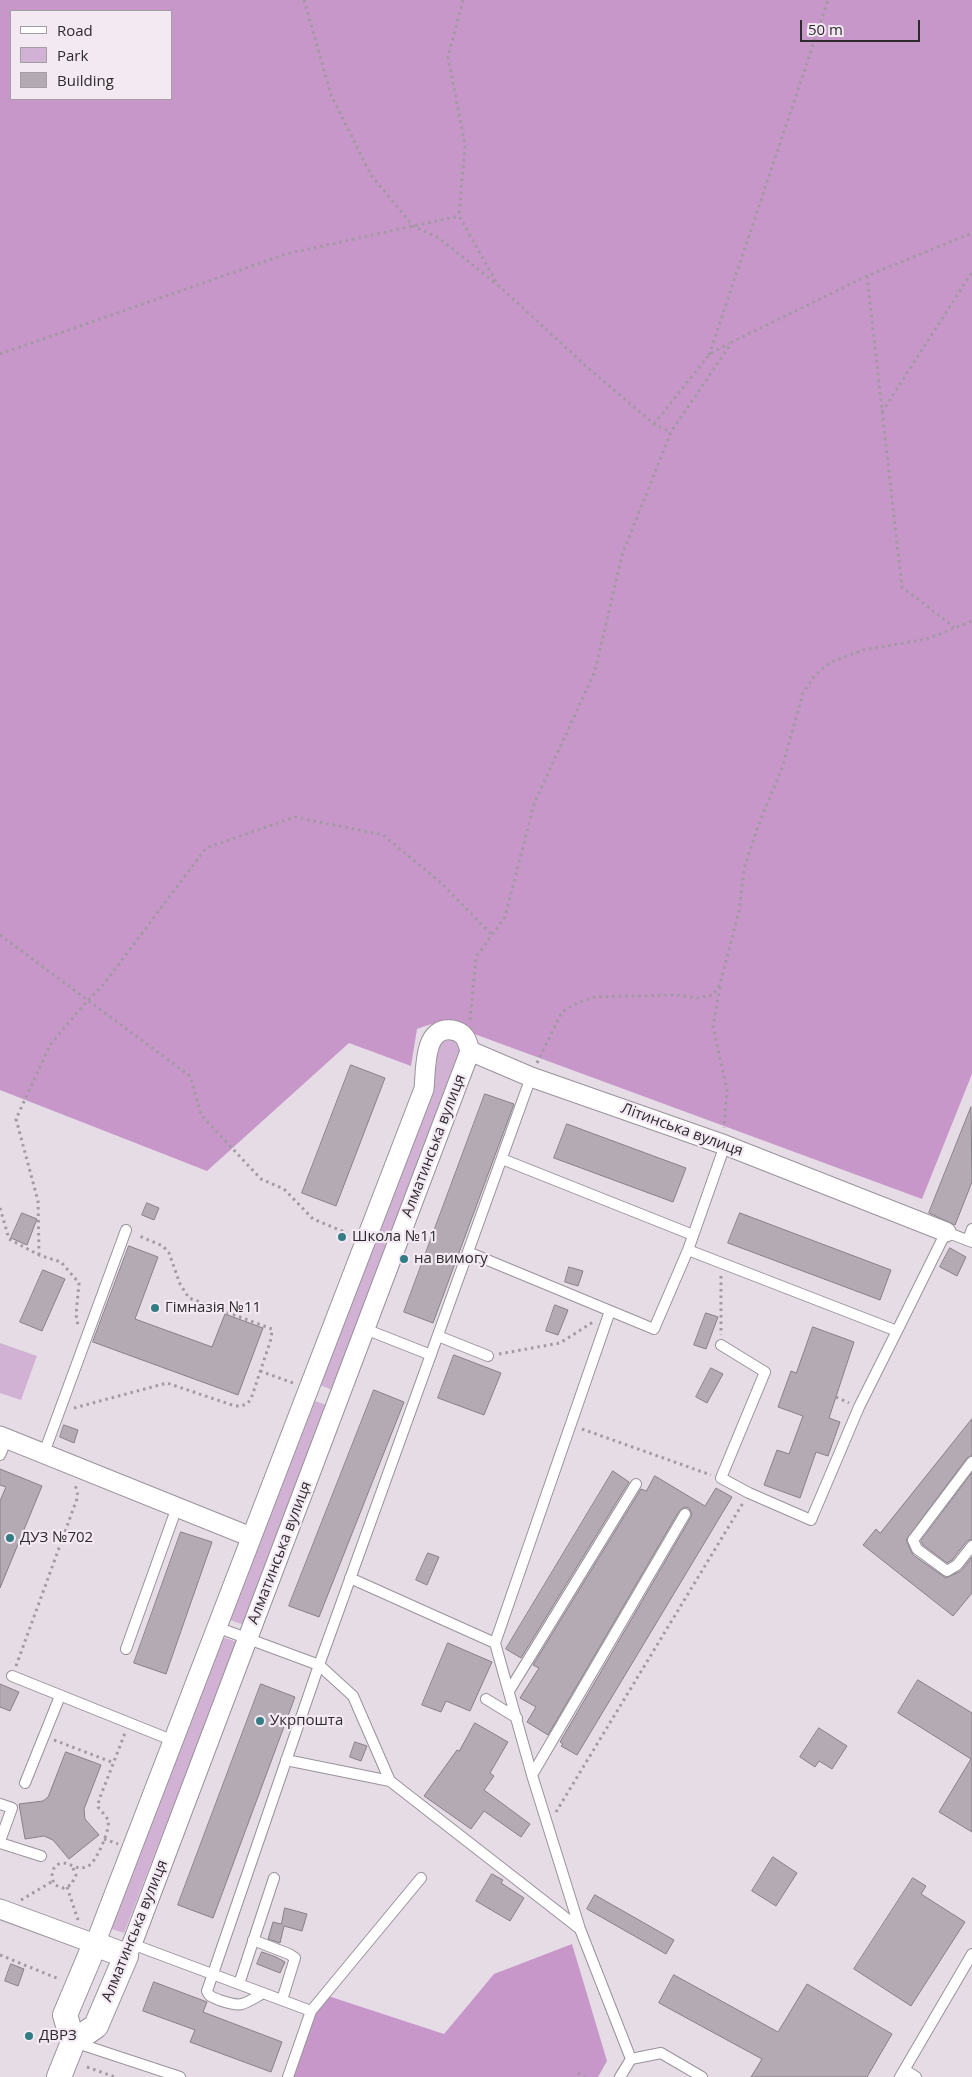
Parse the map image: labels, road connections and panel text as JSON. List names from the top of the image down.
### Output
{
  "streets": {
    "street": ["Літинська вулиця", "Алматинська вулиця"]
  },
  "crossings": [
    ["Літинська вулиця", "Алматинська вулиця"]
  ],
  "places": [
    "Школа №11",
    "на вимогу",
    "Гімназія №11",
    "ДУЗ №702",
    "Укрпошта",
    "ДВРЗ"
  ],
  "legend": ["Road", "Park", "Building"],
  "scale_bar": "50 m"
}
